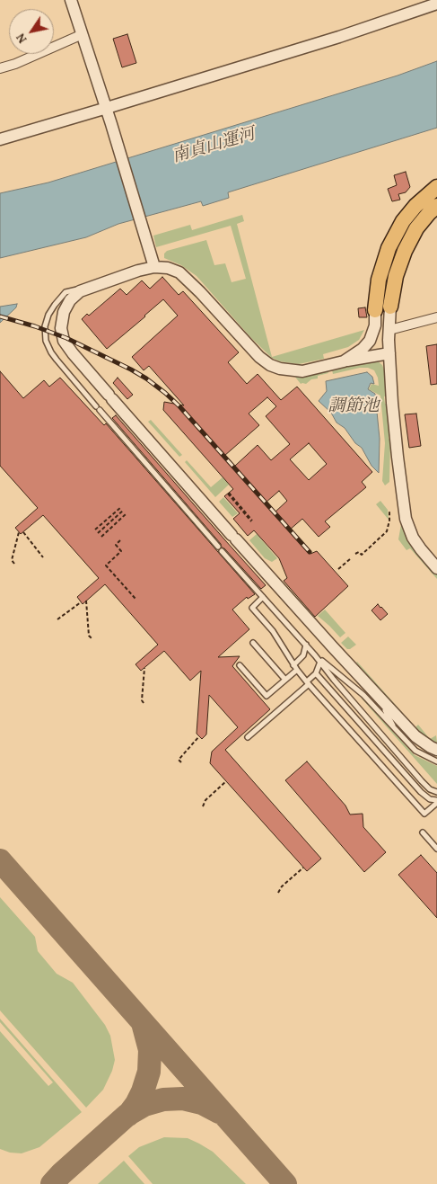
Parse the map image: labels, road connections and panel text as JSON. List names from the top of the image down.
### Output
{
  "water": ["南貞山運河", "調節池"],
  "north": "bottom left"
}
